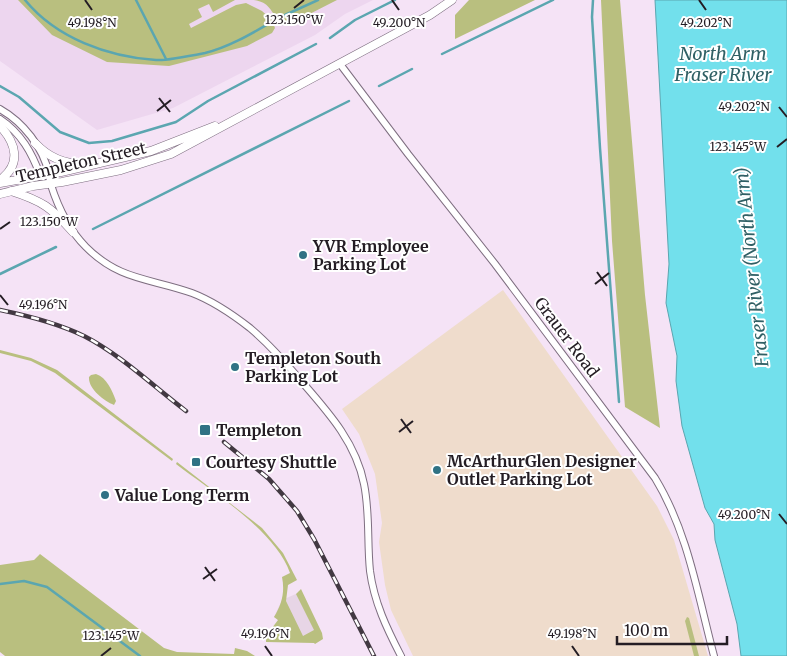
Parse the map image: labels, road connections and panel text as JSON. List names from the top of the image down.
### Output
{
  "streets": {
    "street": ["Templeton Street", "Grauer Road"]
  },
  "crossings": [
    ["Templeton Street", "Grauer Road"]
  ],
  "water": ["North Arm Fraser River", "Fraser River (North Arm)"],
  "places": {
    "other": [
      "YVR Employee Parking Lot",
      "Templeton South Parking Lot",
      "McArthurGlen Designer Outlet Parking Lot",
      "Value Long Term"
    ],
    "transit": ["Templeton", "Courtesy Shuttle"]
  },
  "scale_bar": "100 m",
  "coordinates": [
    "123.150°W",
    "49.198°N",
    "49.200°N",
    "49.202°N",
    "123.145°W",
    "49.196°N"
  ]
}
